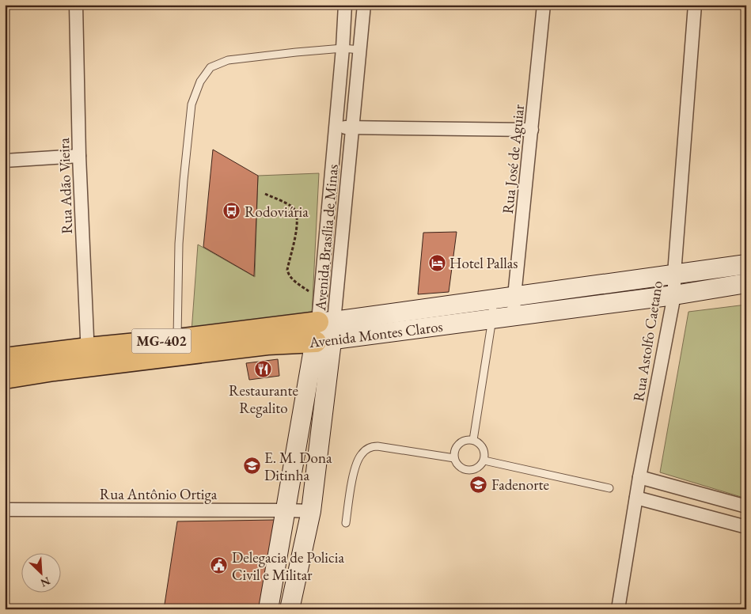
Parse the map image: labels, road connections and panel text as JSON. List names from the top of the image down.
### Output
{
  "streets": {
    "main road": ["Avenida Brasília de Minas", "Avenida Montes Claros", "MG-402"],
    "street": [
      "Rua José de Aguiar",
      "Rua Adão Vieira",
      "Rua Astolfo Caetano",
      "Rua Antônio Ortiga"
    ]
  },
  "crossings": [
    ["Rua José de Aguiar", "Avenida Montes Claros"],
    ["Rua Adão Vieira", "Avenida Montes Claros"],
    ["Avenida Brasília de Minas", "Avenida Montes Claros"],
    ["Avenida Brasília de Minas", "Rua Antônio Ortiga"],
    ["Avenida Montes Claros", "Rua Astolfo Caetano"]
  ],
  "places": {
    "bus stop": ["Rodoviária"],
    "hotel": ["Hotel Pallas"],
    "restaurant": ["Restaurante Regalito"],
    "school or university": ["E. M. Dona Ditinha", "Fadenorte"],
    "public building": ["Delegacia de Policia Civil e Militar"]
  },
  "north": "bottom right"
}
